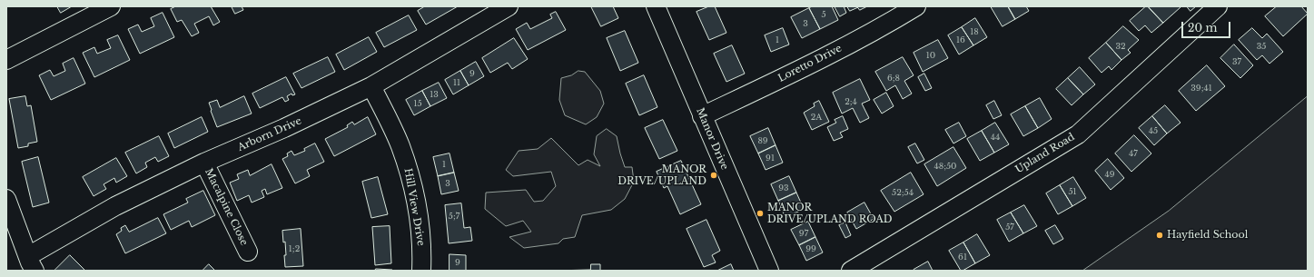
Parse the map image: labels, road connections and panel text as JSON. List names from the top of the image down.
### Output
{
  "streets": {
    "street": [
      "Loretto Drive",
      "Arborn Drive",
      "Manor Drive",
      "Upland Road",
      "Macalpine Close",
      "Hill View Drive"
    ]
  },
  "crossings": [
    ["Loretto Drive", "Manor Drive"],
    ["Arborn Drive", "Macalpine Close"],
    ["Arborn Drive", "Hill View Drive"]
  ],
  "places": ["MANOR DRIVE/UPLAND", "MANOR DRIVE/UPLAND ROAD", "Hayfield School"],
  "house_numbers": [
    "5",
    "3",
    "18",
    "1",
    "16",
    "32",
    "35",
    "10",
    "37",
    "9",
    "6;8",
    "11",
    "39;41",
    "13",
    "2;4",
    "15",
    "2A",
    "45",
    "44",
    "89",
    "47",
    "91",
    "1",
    "48;50",
    "49",
    "3",
    "93",
    "51",
    "52;54",
    "5;7",
    "57",
    "97",
    "1;2",
    "99",
    "61",
    "9"
  ],
  "scale_bar": "20 m"
}
